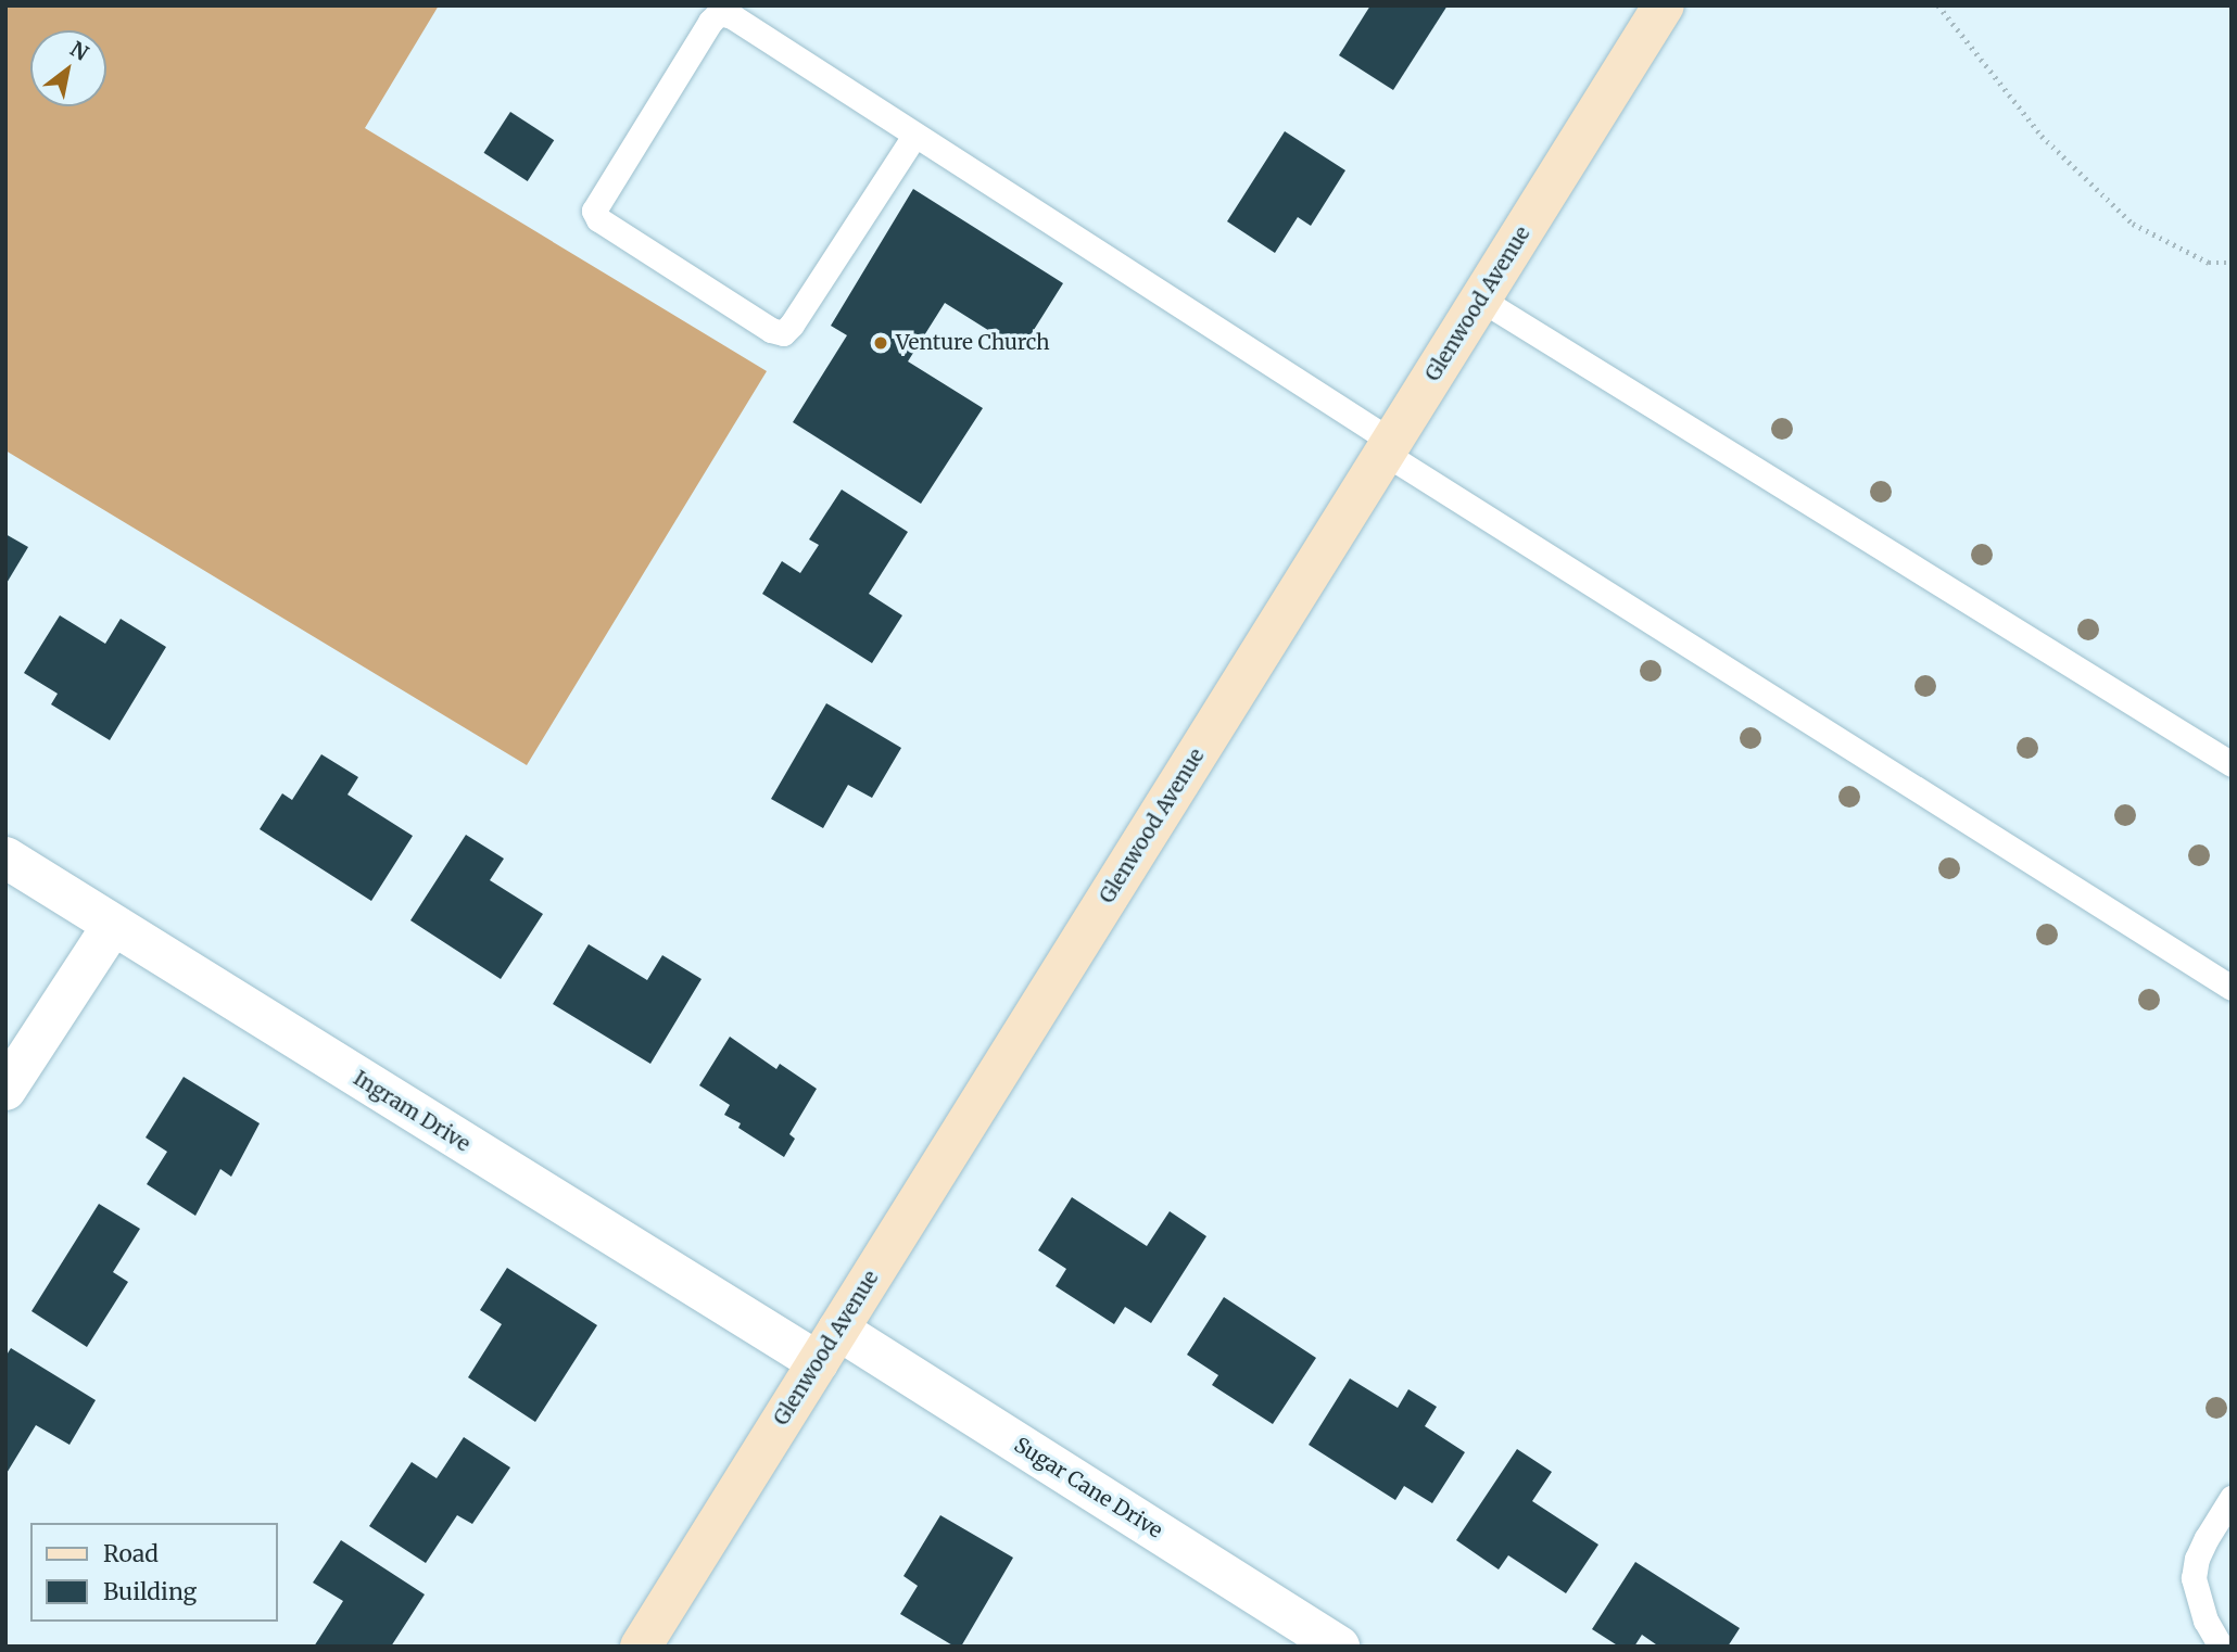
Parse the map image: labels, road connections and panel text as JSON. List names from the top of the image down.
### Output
{
  "streets": {
    "street": ["Glenwood Avenue", "Ingram Drive", "Sugar Cane Drive"]
  },
  "crossings": [
    ["Glenwood Avenue", "Ingram Drive"],
    ["Glenwood Avenue", "Sugar Cane Drive"],
    ["Ingram Drive", "Sugar Cane Drive"]
  ],
  "places": ["Venture Church"],
  "legend": ["Road", "Building"],
  "north": "top right"
}
